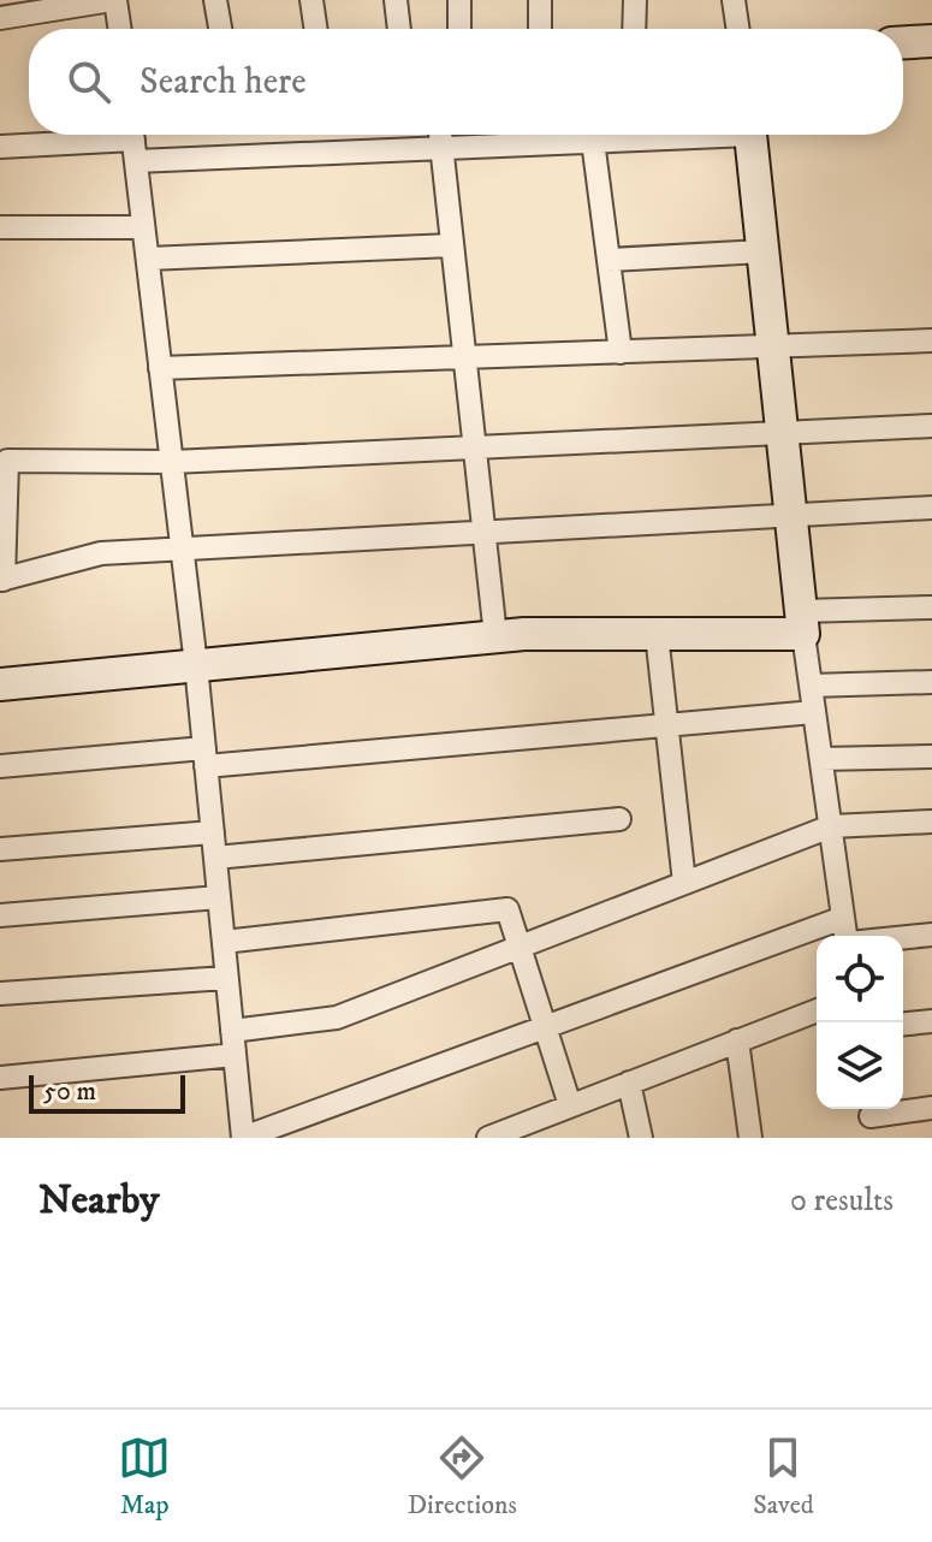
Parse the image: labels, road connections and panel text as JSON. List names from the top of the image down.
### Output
{
  "scale_bar": "50 m",
  "page": {
    "search": "Search here",
    "scale": "50 m",
    "heading": ["Nearby", "0 results"],
    "nav": ["Map", "Directions", "Saved"]
  }
}
